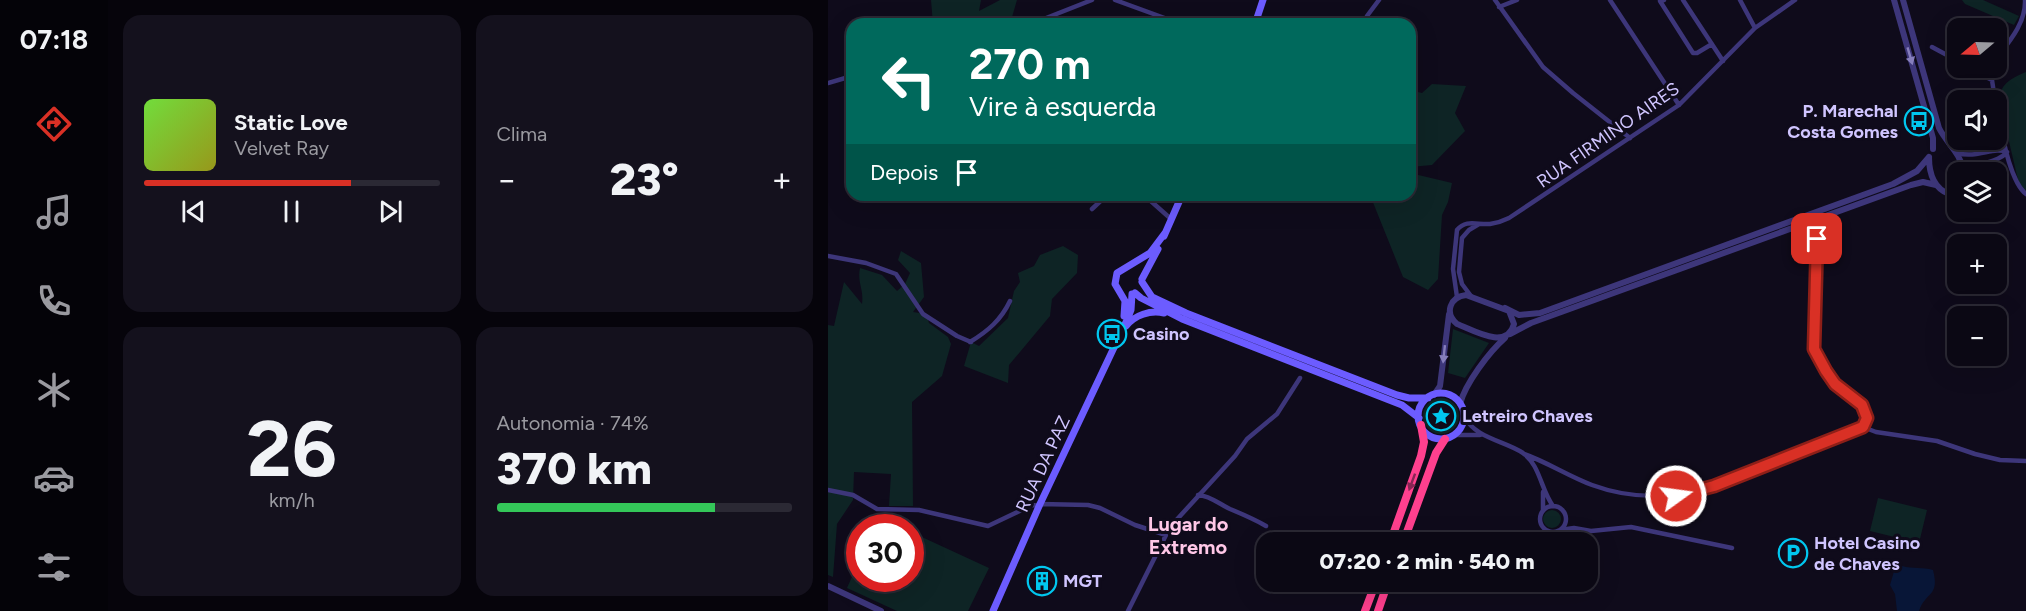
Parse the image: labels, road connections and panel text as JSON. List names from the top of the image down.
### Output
{
  "streets": {
    "main road": ["RUA DA PAZ"],
    "street": ["RUA FIRMINO AIRES"]
  },
  "districts": ["Lugar do Extremo"],
  "places": {
    "bus stop": ["P. Marechal Costa Gomes", "Casino"],
    "place": ["Letreiro Chaves"],
    "parking": ["Hotel Casino de Chaves"],
    "building": ["MGT"]
  },
  "north": "left",
  "page": {
    "tabs": "07:18",
    "tile": [
      "Clima",
      ["26", "km/h"],
      ["Autonomia · 74%", "370 km"]
    ],
    "map_buttons": ["+", "−"],
    "turn": ["270 m", "Vire à esquerda"],
    "song": ["Static Love", "Velvet Ray"],
    "then": "Depois",
    "heat": ["−", "23°", "+"],
    "limit": "30",
    "trip": "07:20 · 2 min · 540 m"
  }
}
